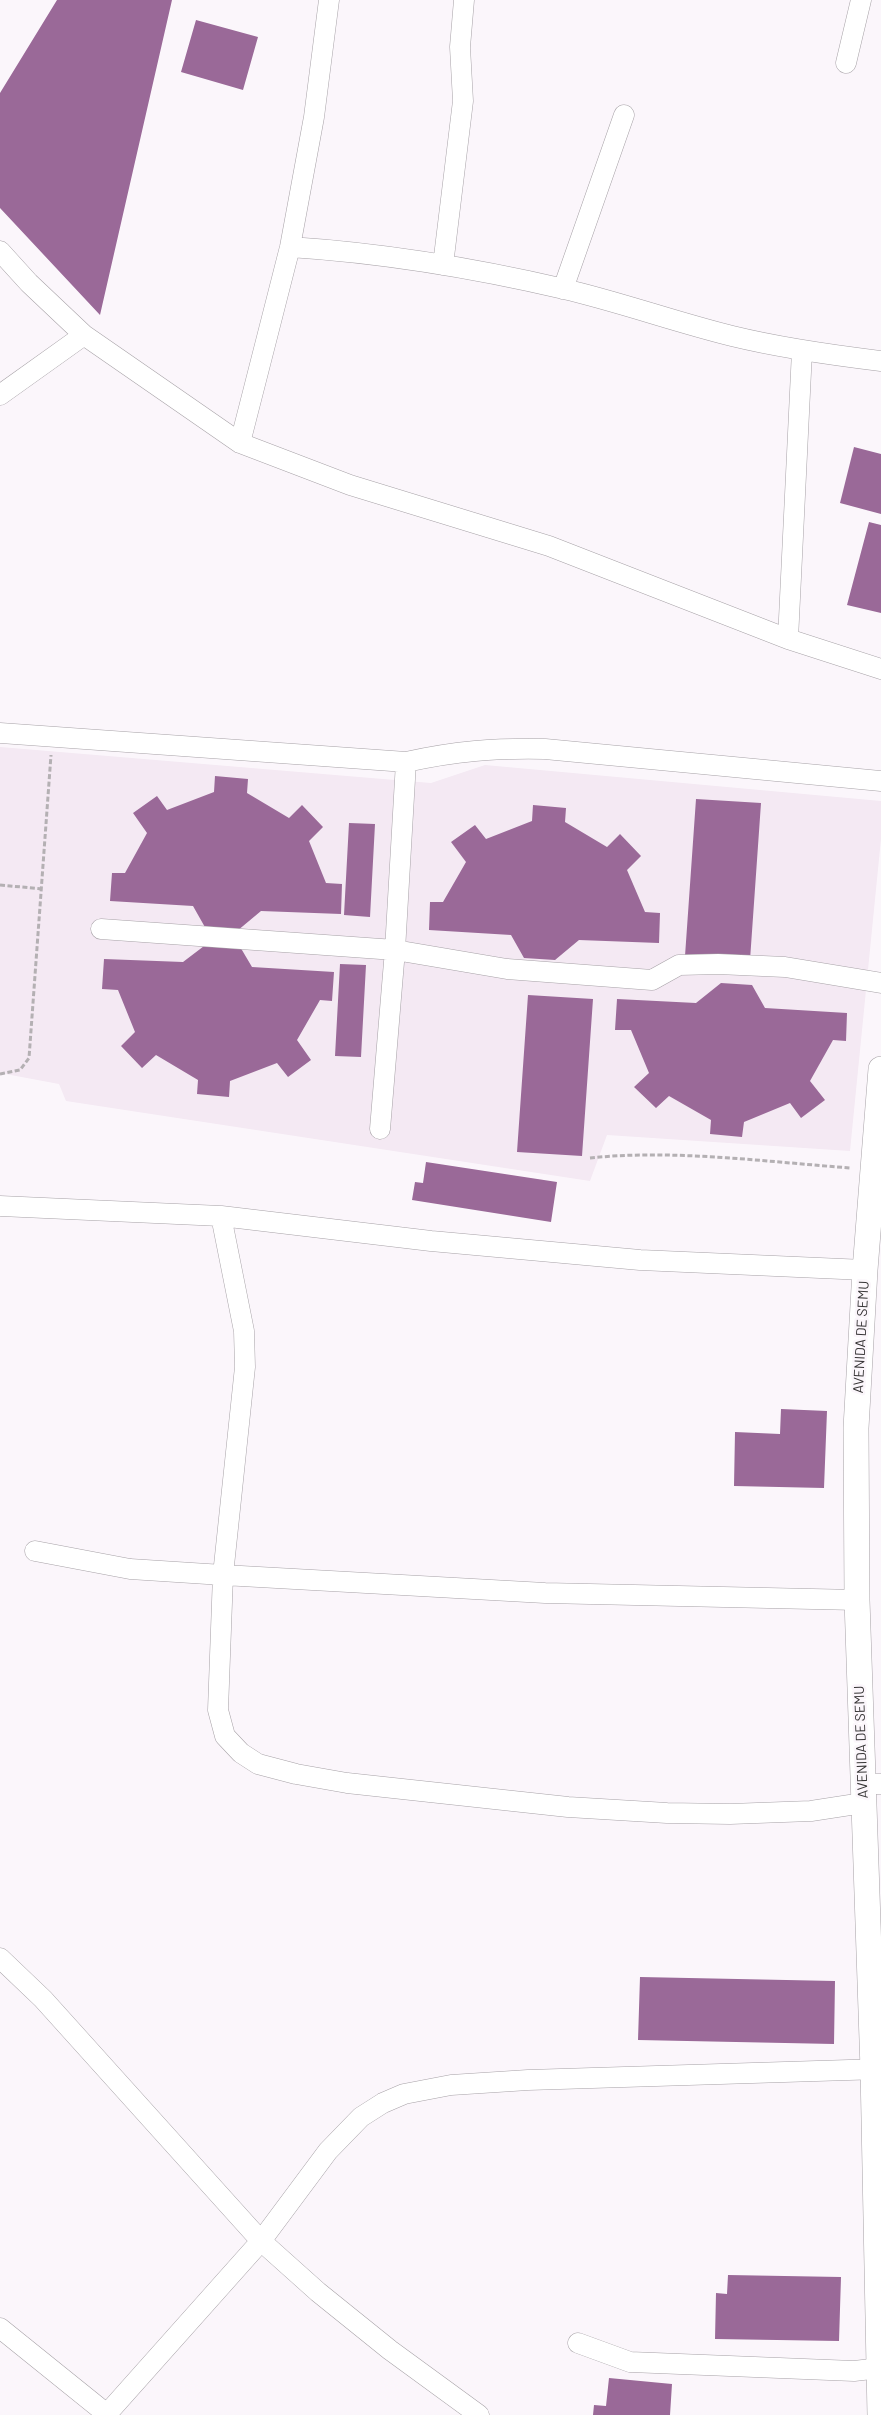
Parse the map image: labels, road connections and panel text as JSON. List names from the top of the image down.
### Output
{
  "streets": {
    "main road": ["AVENIDA DE SEMU"]
  }
}
